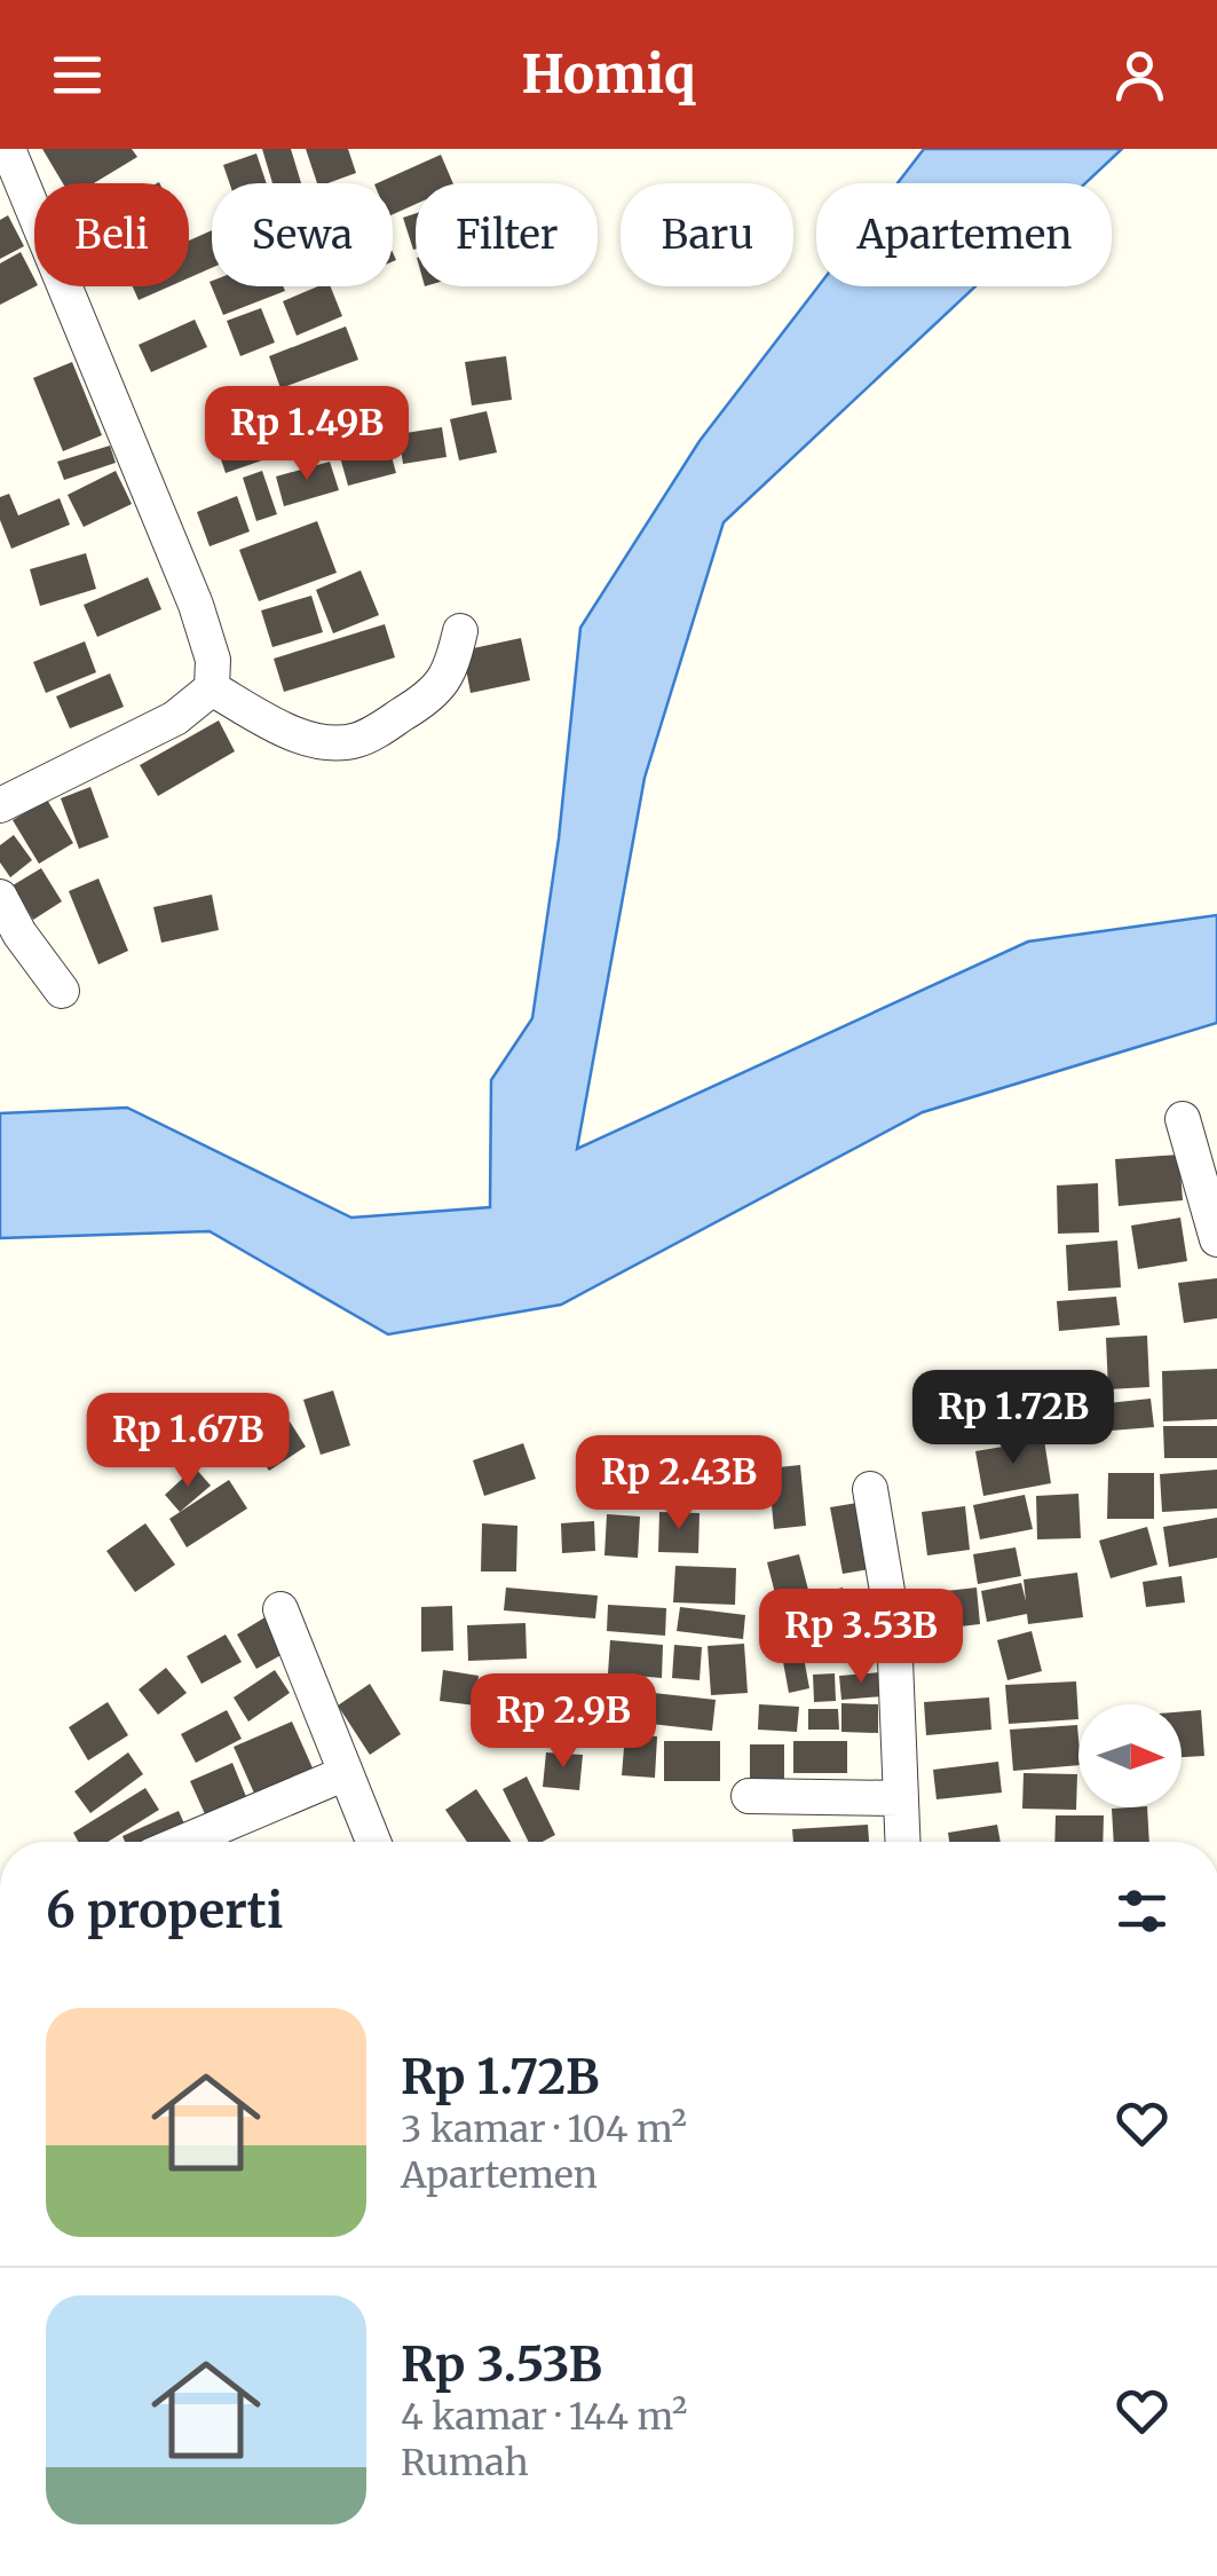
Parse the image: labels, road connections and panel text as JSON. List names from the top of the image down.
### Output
{
  "north": "right",
  "page": {
    "header": "Homiq",
    "chip": [
      "Beli",
      "Sewa",
      "Filter",
      "Baru",
      "Apartemen"
    ],
    "price": [
      "Rp 1.49B",
      "Rp 1.72B",
      "Rp 1.67B",
      "Rp 2.43B",
      "Rp 3.53B",
      "Rp 2.9B"
    ],
    "heading": "6 properti",
    "list": [
      {
        "name": "Rp 1.72B",
        "note": "3 kamar · 104 m² · Apartemen"
      },
      {
        "name": "Rp 3.53B",
        "note": "4 kamar · 144 m² · Rumah"
      }
    ]
  }
}
